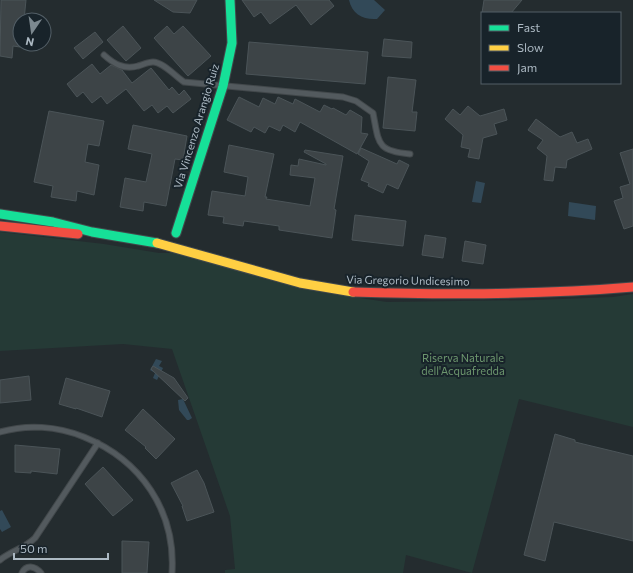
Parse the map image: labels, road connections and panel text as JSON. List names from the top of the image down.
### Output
{
  "streets": {
    "street": ["Via Vincenzo Arangio Ruiz", "Via Gregorio Undicesimo"]
  },
  "parks": ["Riserva Naturale dell'Acquafredda"],
  "legend": ["Fast", "Slow", "Jam"],
  "scale_bar": "50 m",
  "north": "bottom"
}
